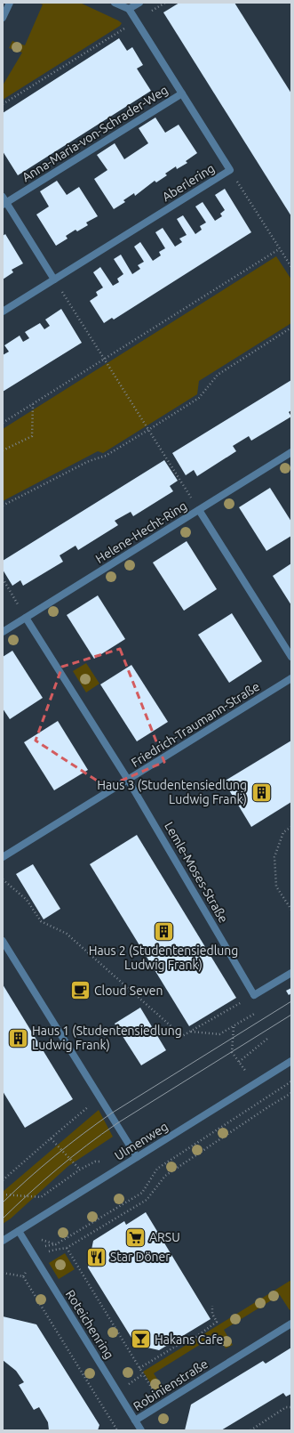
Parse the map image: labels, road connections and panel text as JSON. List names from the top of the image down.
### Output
{
  "streets": {
    "street": [
      "Anna-Maria-von-Schrader-Weg",
      "Aberlering",
      "Helene-Hecht-Ring",
      "Friedrich-Traumann-Straße",
      "Lemle-Moses-Straße",
      "Ulmenweg",
      "Roteichenring",
      "Robinienstraße"
    ]
  },
  "crossings": [
    ["Anna-Maria-von-Schrader-Weg", "Aberlering"],
    ["Helene-Hecht-Ring", "Lemle-Moses-Straße"],
    ["Friedrich-Traumann-Straße", "Lemle-Moses-Straße"],
    ["Ulmenweg", "Roteichenring"],
    ["Roteichenring", "Robinienstraße"]
  ],
  "places": {
    "building": ["Haus 3 (Studentensiedlung Ludwig Frank)", "Haus 2 (Studentensiedlung Ludwig Frank)", "Haus 1 (Studentensiedlung Ludwig Frank)"],
    "cafe": ["Cloud Seven"],
    "supermarket": ["ARSU"],
    "restaurant": ["Star Döner"],
    "bar": ["Hakans Cafe"]
  }
}
